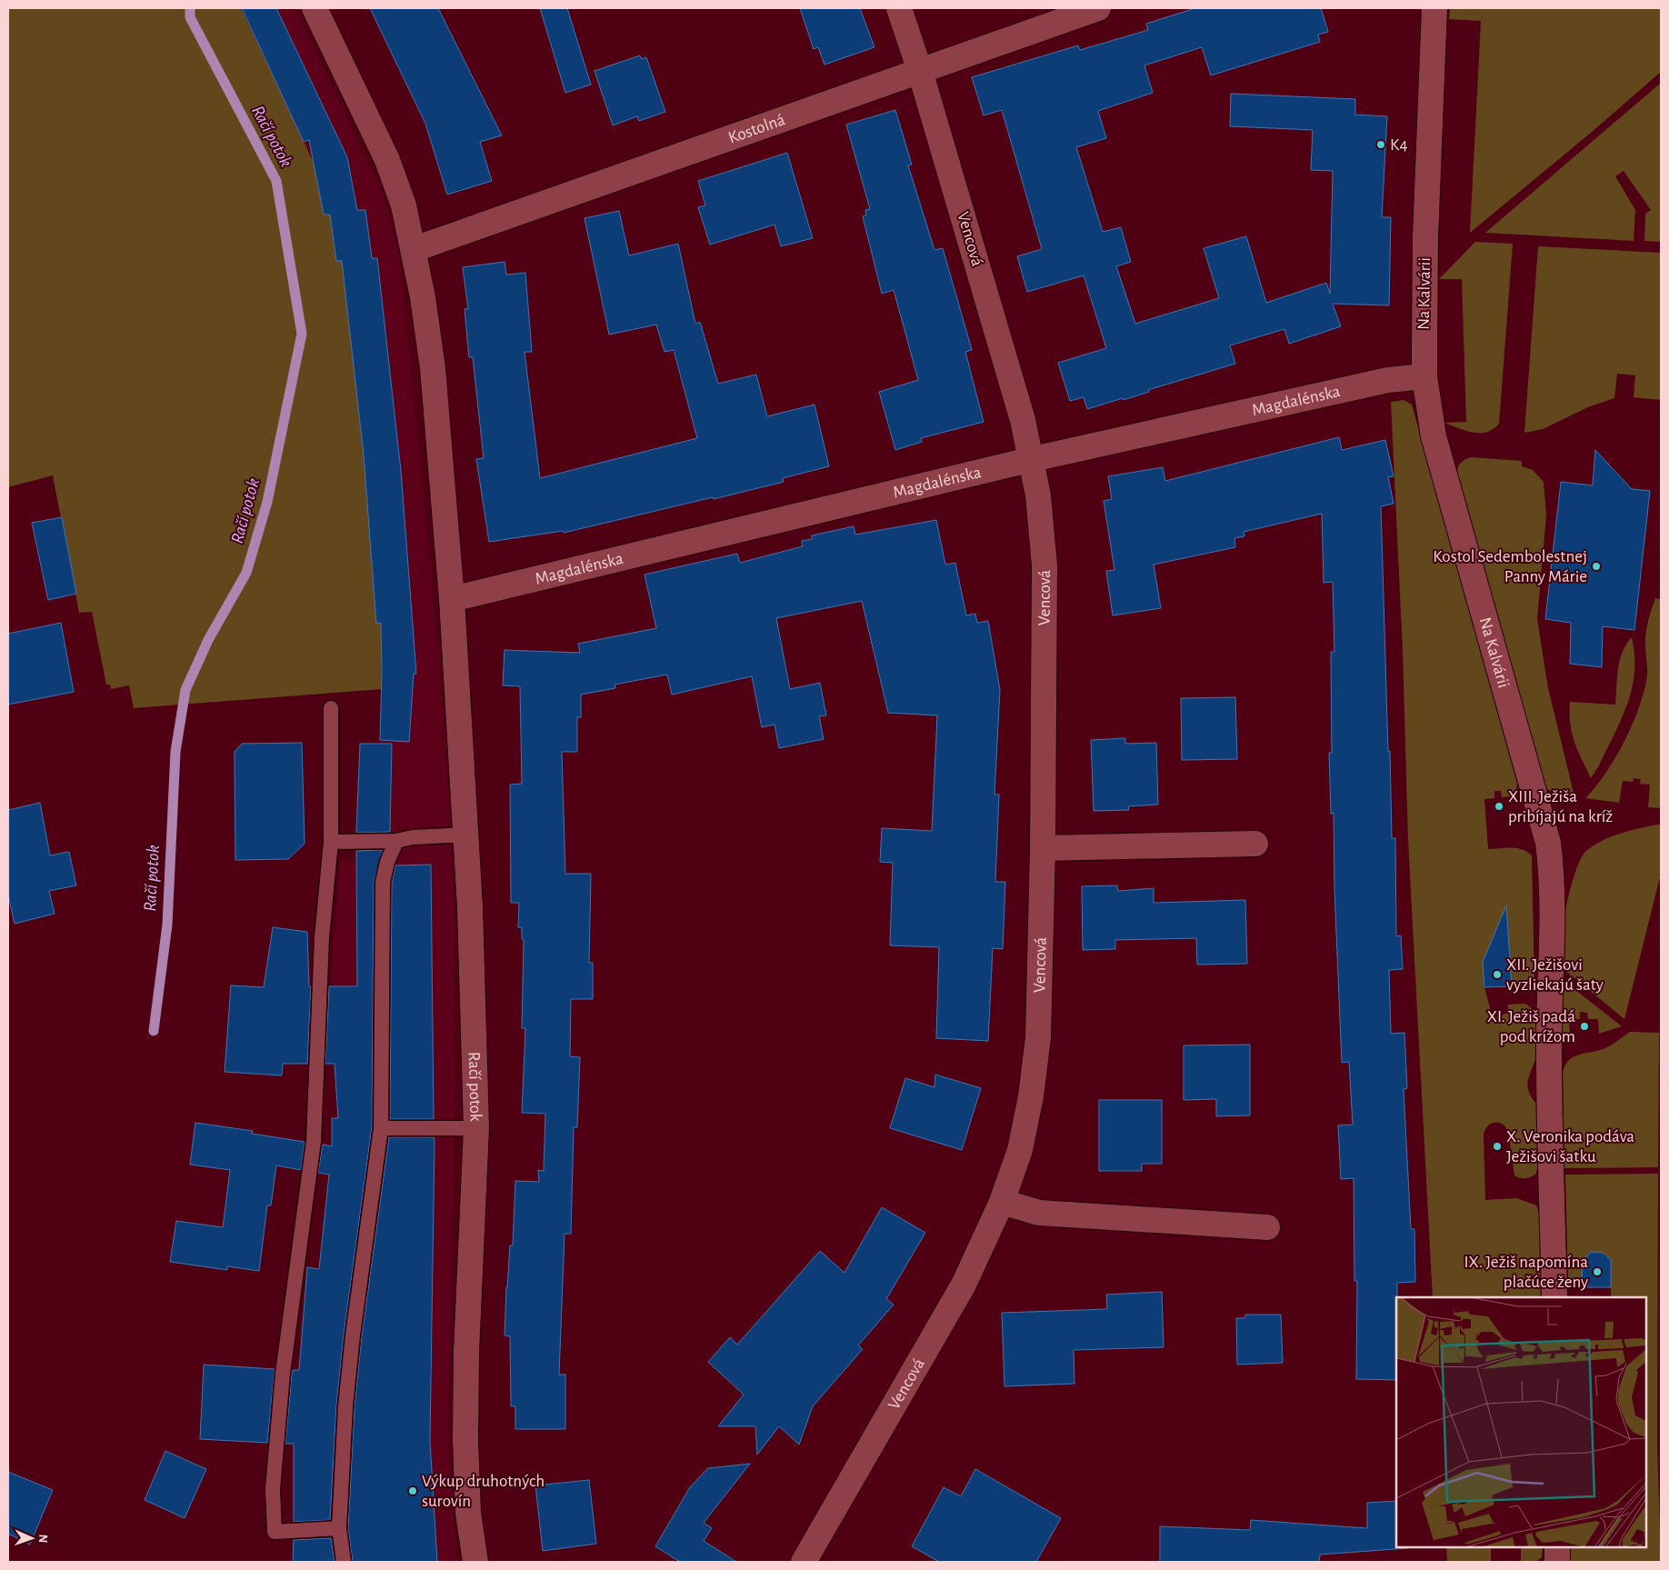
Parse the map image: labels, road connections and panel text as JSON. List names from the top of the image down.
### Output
{
  "streets": {
    "street": [
      "Kostolná",
      "Vencová",
      "Na Kalvárii",
      "Magdalénska",
      "Račí potok"
    ]
  },
  "crossings": [
    ["Kostolná", "Vencová"],
    ["Kostolná", "Račí potok"],
    ["Vencová", "Magdalénska"],
    ["Na Kalvárii", "Magdalénska"],
    ["Magdalénska", "Račí potok"]
  ],
  "water": ["Račí potok"],
  "places": [
    "K4",
    "Kostol Sedembolestnej Panny Márie",
    "XIII. Ježiša pribíjajú na kríž",
    "XII. Ježišovi vyzliekajú šaty",
    "XI. Ježiš padá pod krížom",
    "X. Veronika podáva Ježišovi šatku",
    "IX. Ježiš napomína plačúce ženy",
    "Výkup druhotných surovín"
  ],
  "north": "right"
}
